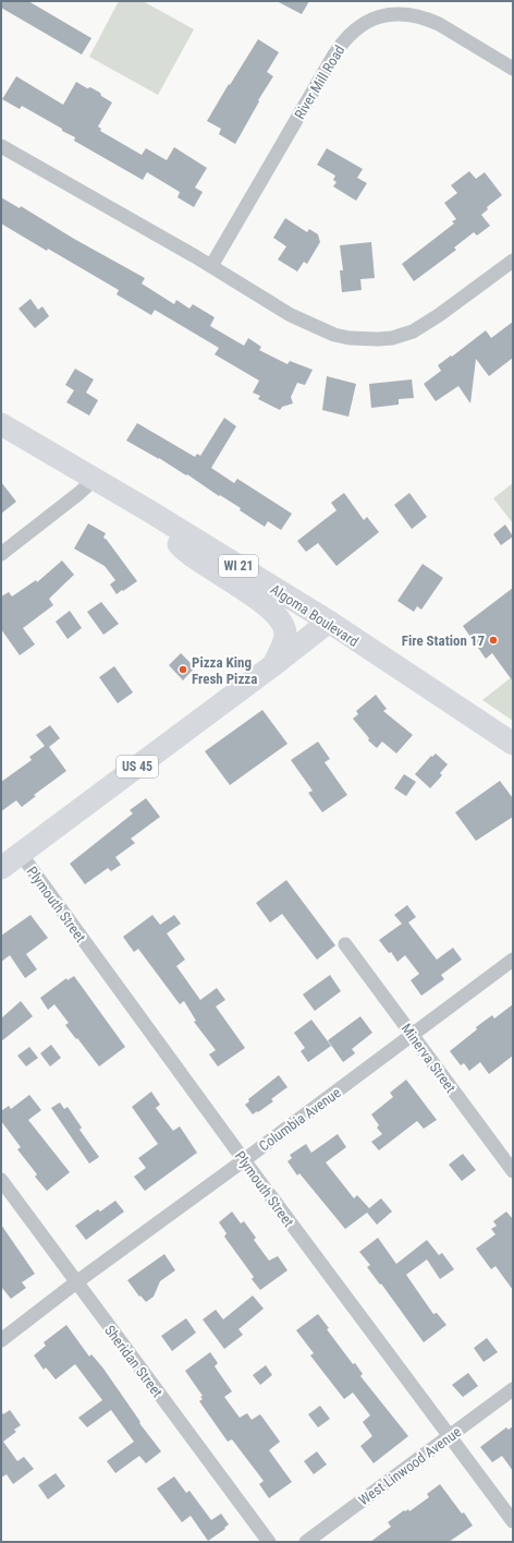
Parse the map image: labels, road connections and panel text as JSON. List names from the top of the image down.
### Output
{
  "streets": {
    "main road": ["WI 21", "Algoma Boulevard", "US 45"],
    "street": [
      "River Mill Road",
      "Plymouth Street",
      "Minerva Street",
      "Columbia Avenue",
      "Sheridan Street",
      "West Linwood Avenue"
    ]
  },
  "crossings": [
    ["Algoma Boulevard", "US 45"],
    ["US 45", "Plymouth Street"],
    ["Plymouth Street", "Columbia Avenue"],
    ["Plymouth Street", "West Linwood Avenue"],
    ["Minerva Street", "Columbia Avenue"],
    ["Columbia Avenue", "Sheridan Street"]
  ],
  "places": ["Fire Station 17", "Pizza King Fresh Pizza"]
}
